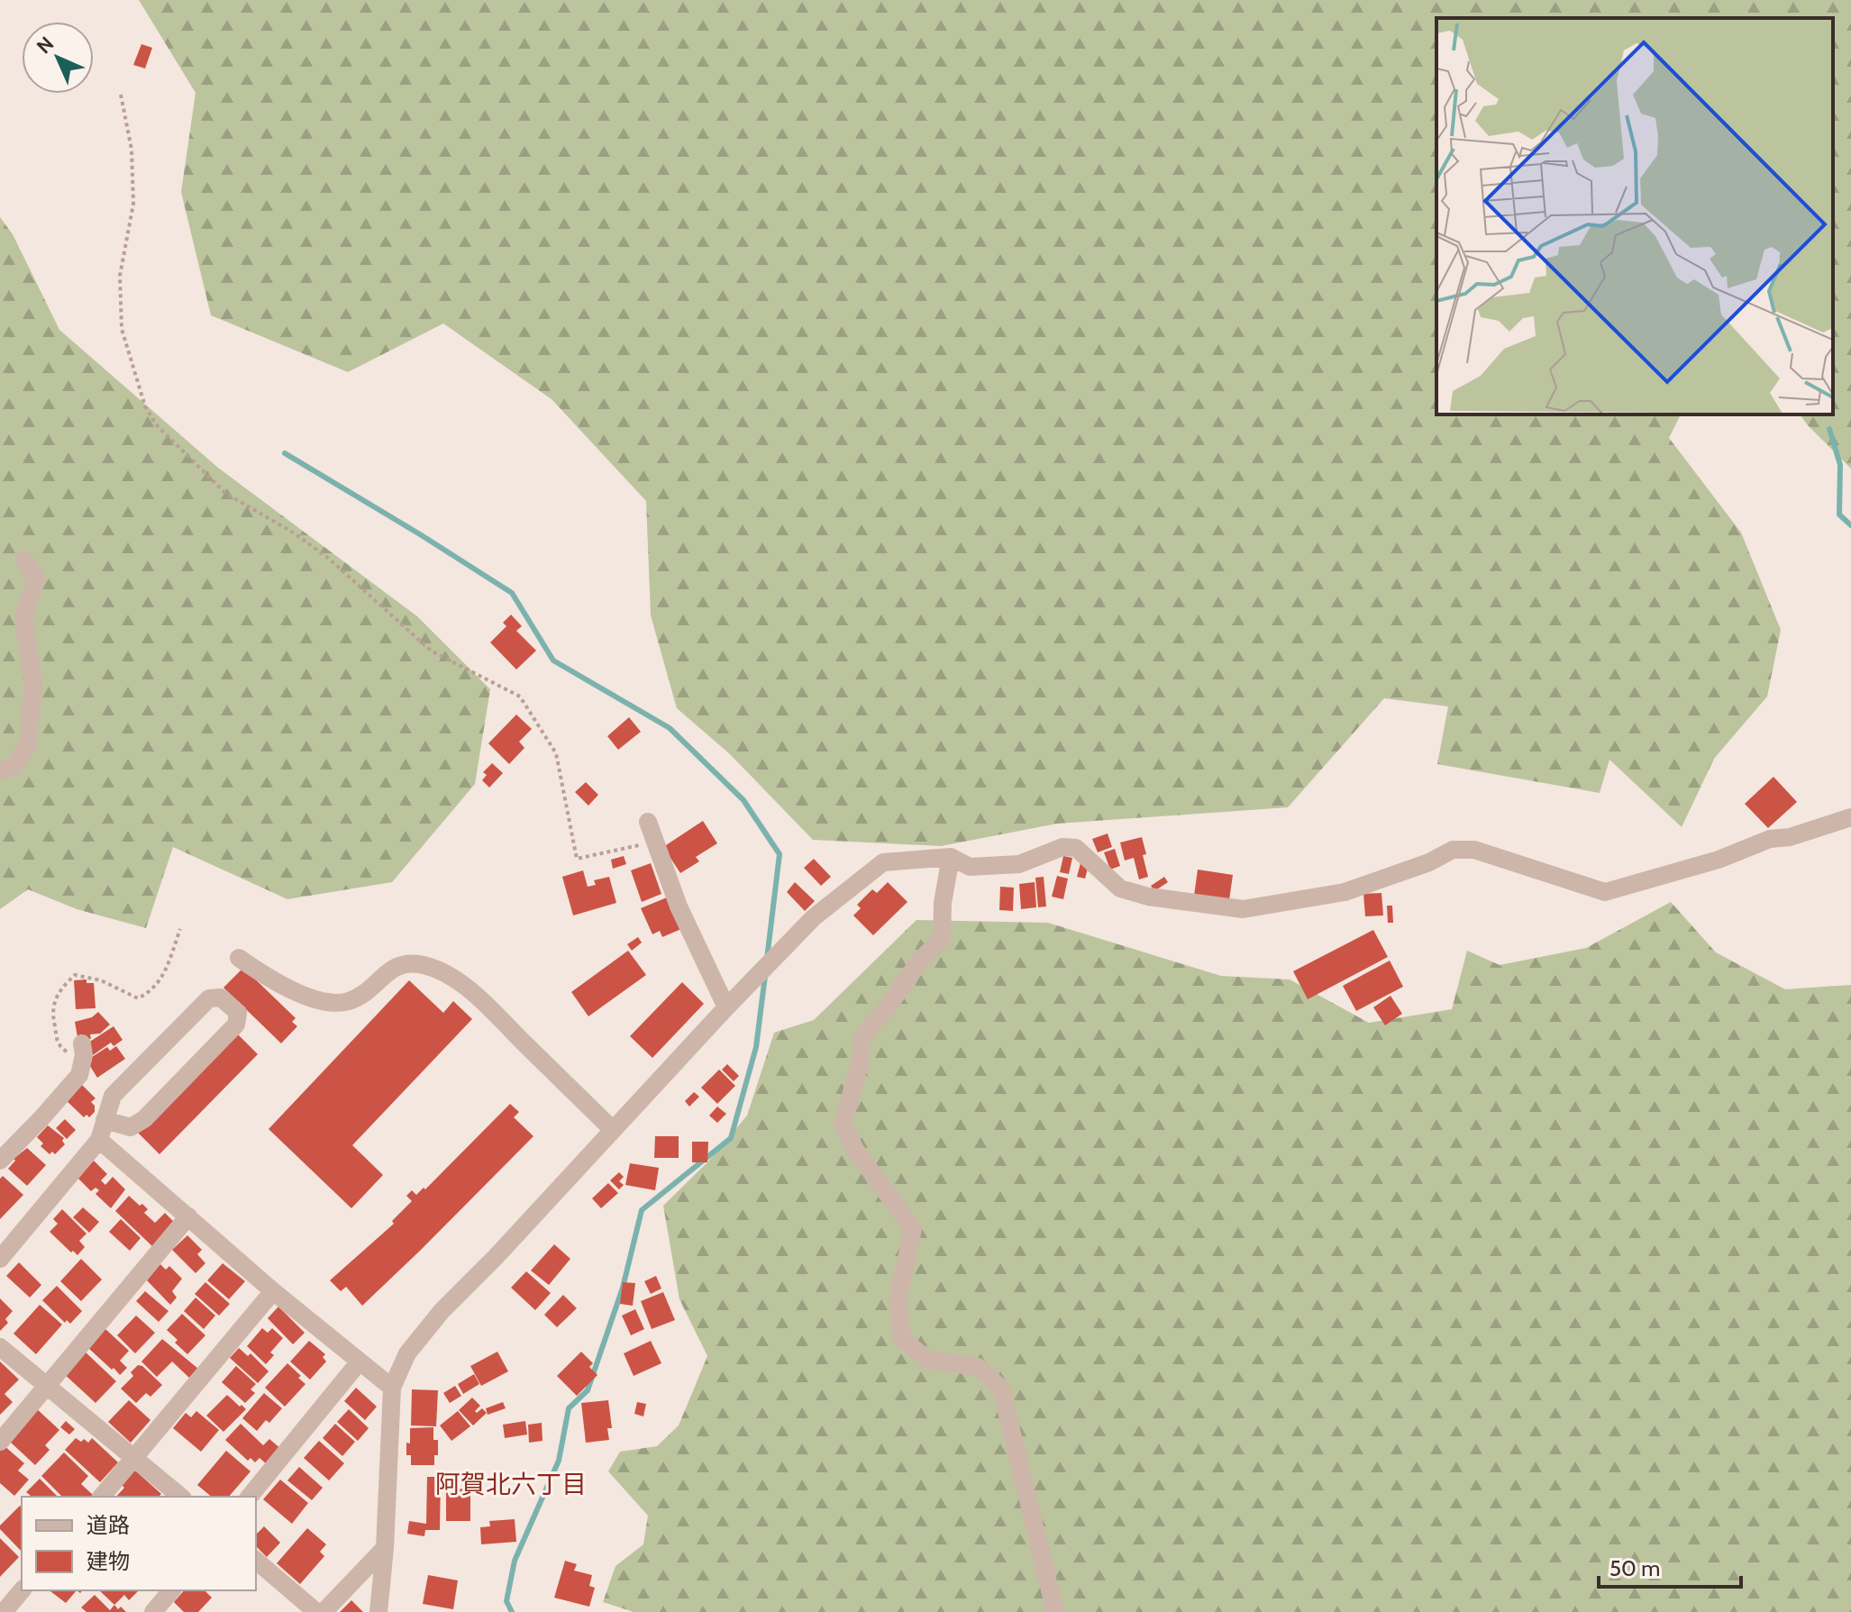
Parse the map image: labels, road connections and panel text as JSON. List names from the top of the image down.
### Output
{
  "districts": ["阿賀北六丁目"],
  "legend": ["道路", "建物"],
  "scale_bar": "50 m",
  "north": "top left"
}
